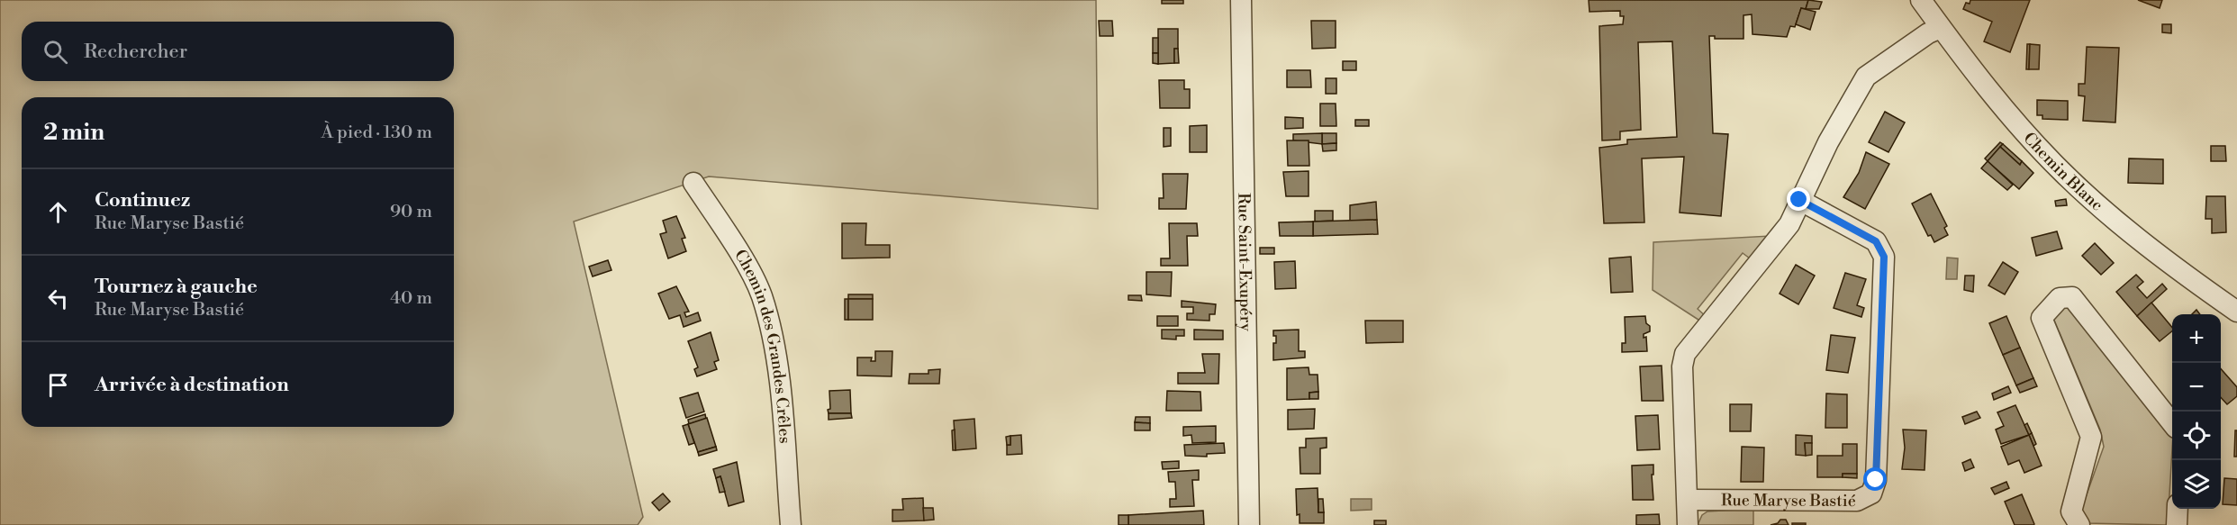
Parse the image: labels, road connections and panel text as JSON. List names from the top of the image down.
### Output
{
  "streets": {
    "street": [
      "Chemin Blanc",
      "Rue Saint-Exupéry",
      "Chemin des Grandes Crêles",
      "Rue Maryse Bastié"
    ]
  },
  "page": {
    "search": "Rechercher",
    "heading": ["2 min", "À pied · 130 m"],
    "list": [
      ["Continuez", "Rue Maryse Bastié", "90 m"],
      ["Tournez à gauche", "Rue Maryse Bastié", "40 m"],
      "Arrivée à destination"
    ],
    "map_buttons": ["+", "−"]
  }
}
